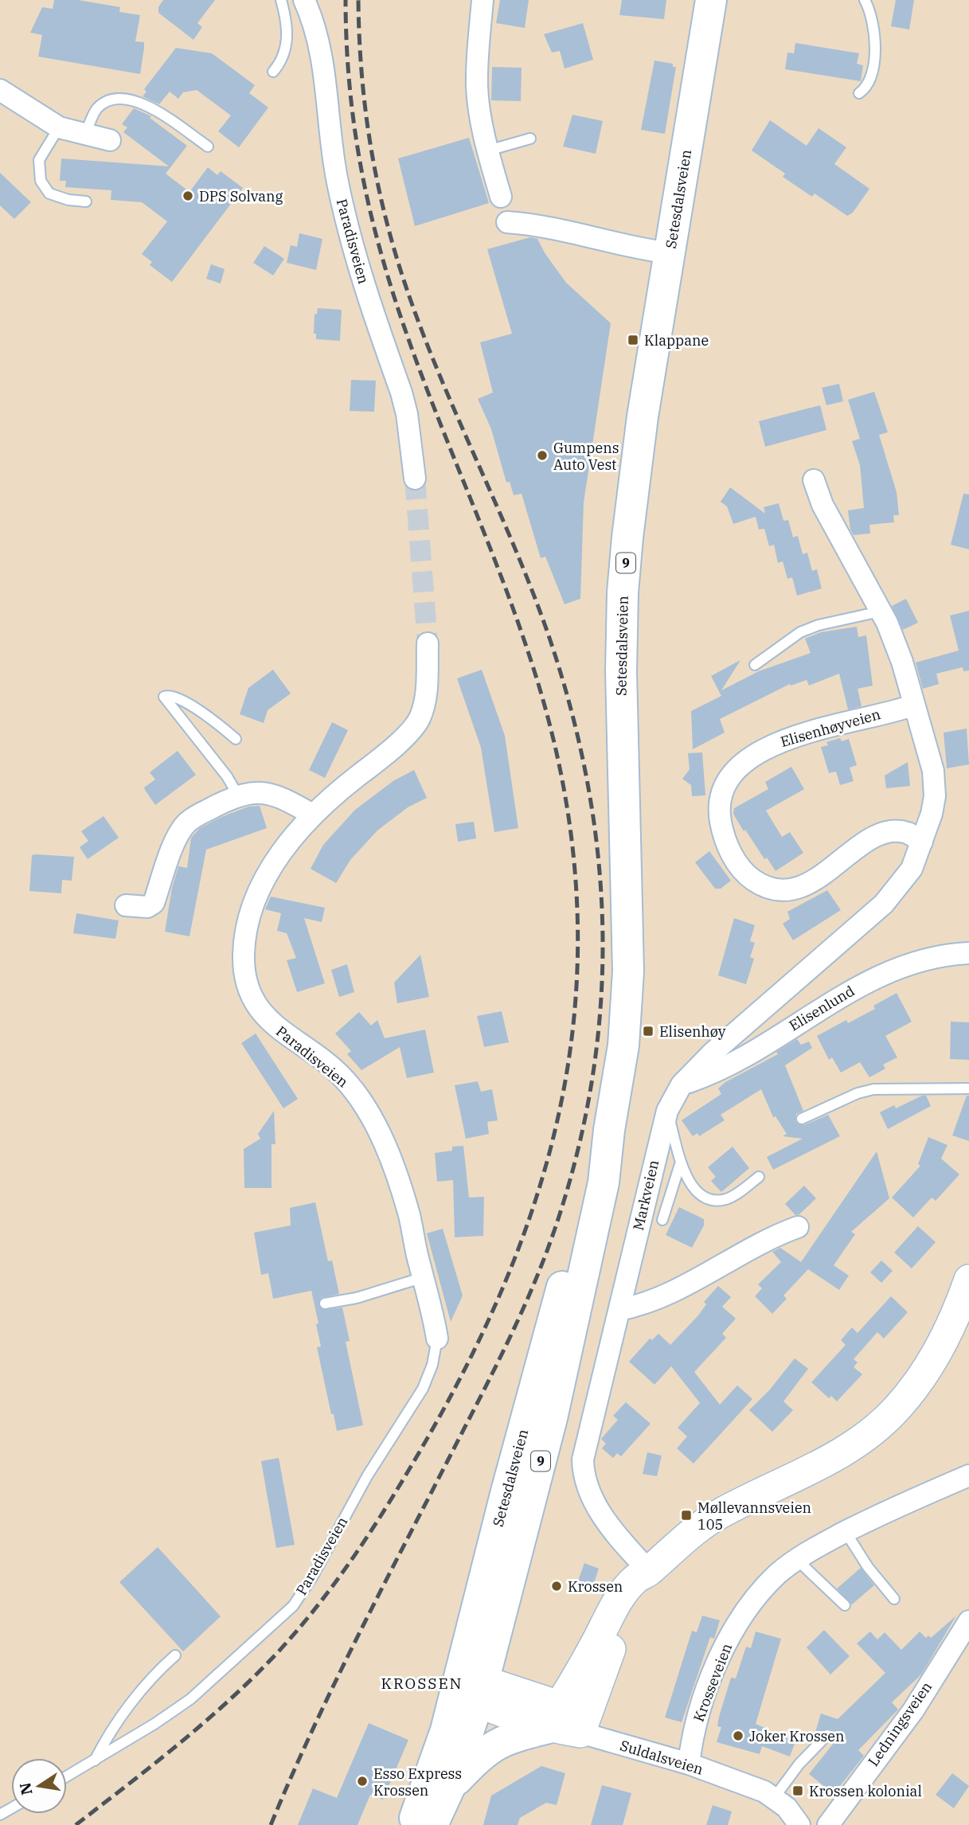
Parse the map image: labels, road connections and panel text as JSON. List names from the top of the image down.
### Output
{
  "streets": {
    "highway": ["Setesdalsveien", "9"],
    "street": [
      "Paradisveien",
      "Elisenhøyveien",
      "Elisenlund",
      "Markveien",
      "Krosseveien",
      "Ledningsveien",
      "Suldalsveien"
    ]
  },
  "crossings": [
    ["Setesdalsveien", "9"],
    ["9", "Suldalsveien"],
    ["Elisenlund", "Markveien"],
    ["Krosseveien", "Suldalsveien"]
  ],
  "districts": ["KROSSEN"],
  "places": {
    "other": [
      "DPS Solvang",
      "Gumpens Auto Vest",
      "Krossen",
      "Joker Krossen",
      "Esso Express Krossen"
    ],
    "transit": [
      "Klappane",
      "Elisenhøy",
      "Møllevannsveien 105",
      "Krossen kolonial"
    ]
  },
  "north": "left"
}
